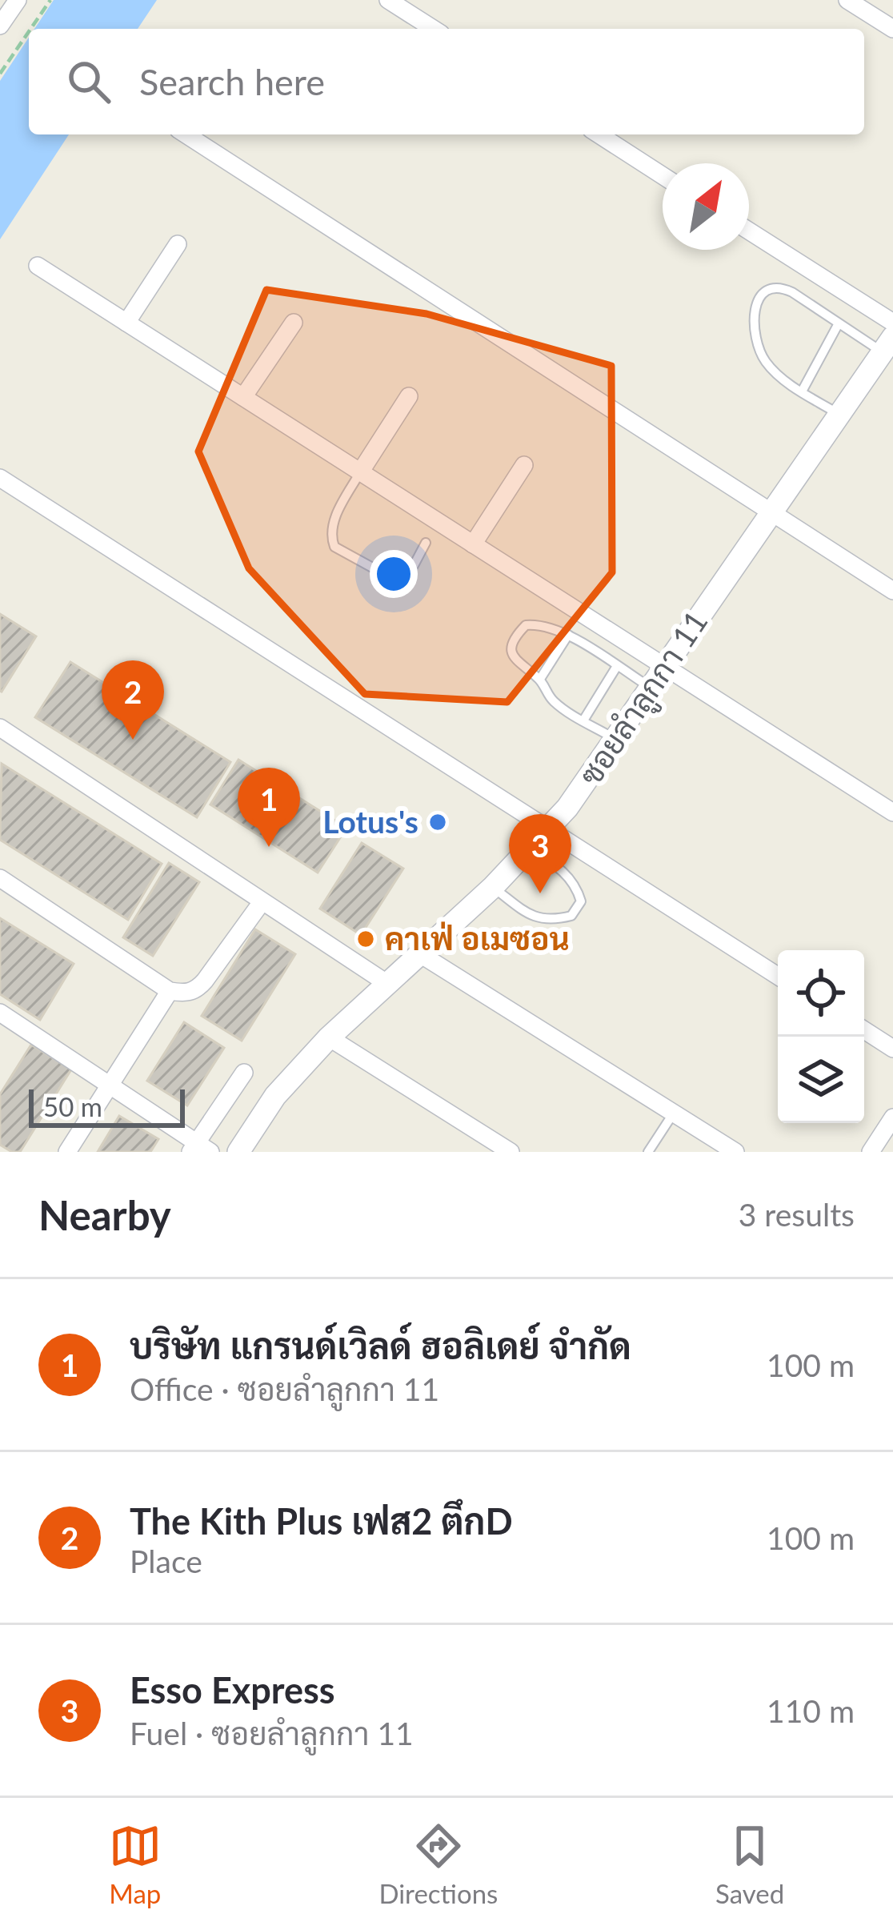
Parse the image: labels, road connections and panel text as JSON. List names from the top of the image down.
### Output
{
  "streets": {
    "street": ["ซอยลำลูกกา 11"]
  },
  "places": ["Lotus's", "คาเฟ่ อเมซอน"],
  "scale_bar": "50 m",
  "north": "top right",
  "page": {
    "search": "Search here",
    "pins": ["2", "1", "3"],
    "scale": "50 m",
    "heading": ["Nearby", "3 results"],
    "list": [
      {
        "mark": "1",
        "name": "บริษัท แกรนด์เวิลด์ ฮอลิเดย์ จำกัด",
        "note": "Office · ซอยลำลูกกา 11",
        "value": "100 m"
      },
      {
        "mark": "2",
        "name": "The Kith Plus เฟส2 ตึกD",
        "note": "Place",
        "value": "100 m"
      },
      {
        "mark": "3",
        "name": "Esso Express",
        "note": "Fuel · ซอยลำลูกกา 11",
        "value": "110 m"
      }
    ],
    "nav": ["Map", "Directions", "Saved"]
  }
}
